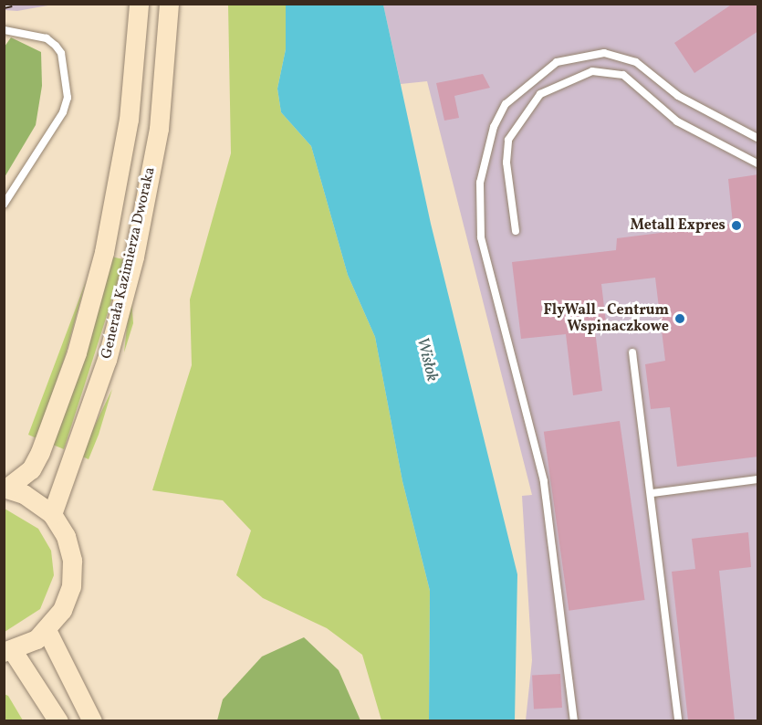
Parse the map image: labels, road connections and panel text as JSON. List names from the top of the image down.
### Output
{
  "streets": {
    "main road": ["Generała Kazimierza Dworaka"]
  },
  "water": ["Wisłok"],
  "places": ["Metall Expres", "FlyWall - Centrum Wspinaczkowe"]
}
